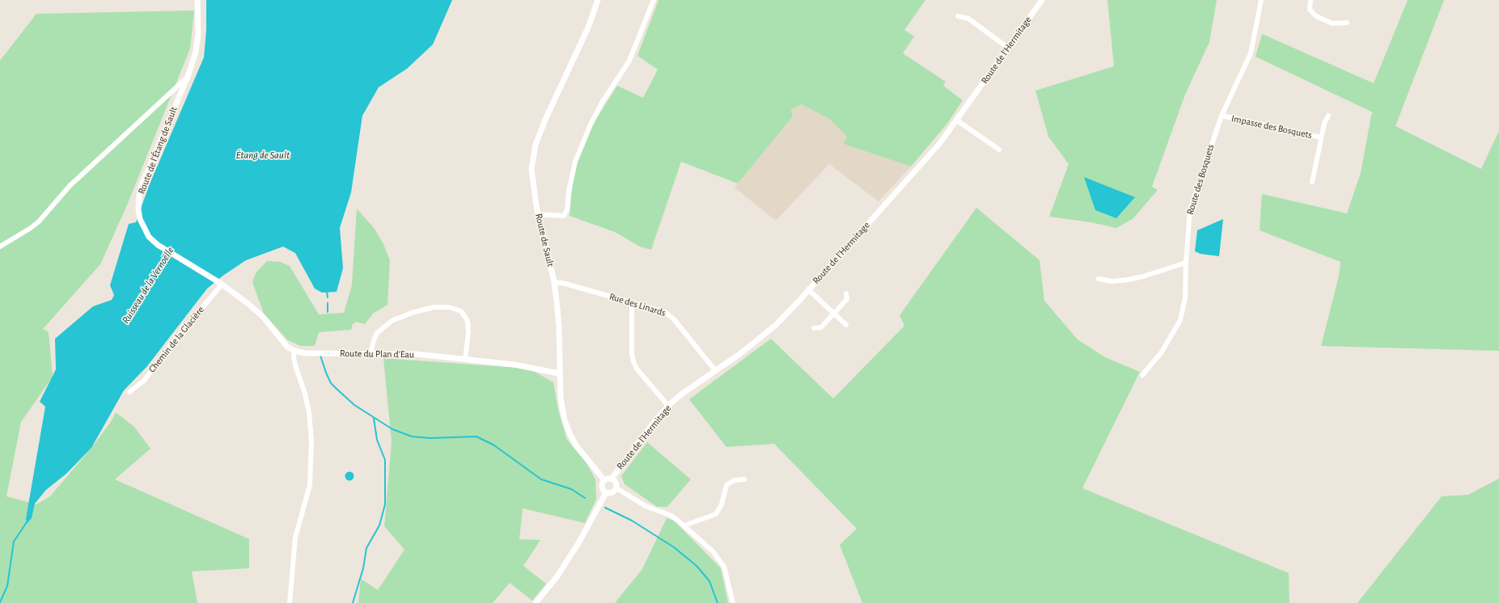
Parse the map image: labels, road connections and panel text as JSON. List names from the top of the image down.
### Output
{
  "streets": {
    "street": [
      "Route de l'Hermitage",
      "Impasse des Bosquets",
      "Route de l'Étang de Sault",
      "Route des Bosquets",
      "Route de Sault",
      "Rue des Linards",
      "Chemin de la Glacière",
      "Route du Plan d'Eau"
    ]
  },
  "crossings": [
    ["Route de l'Hermitage", "Route de Sault"],
    ["Route de l'Hermitage", "Rue des Linards"],
    ["Impasse des Bosquets", "Route des Bosquets"],
    ["Route de l'Étang de Sault", "Chemin de la Glacière"],
    ["Route de Sault", "Rue des Linards"],
    ["Route de Sault", "Route du Plan d'Eau"]
  ],
  "water": ["Étang de Sault", "Ruisseau de la Vernoëlle"]
}
